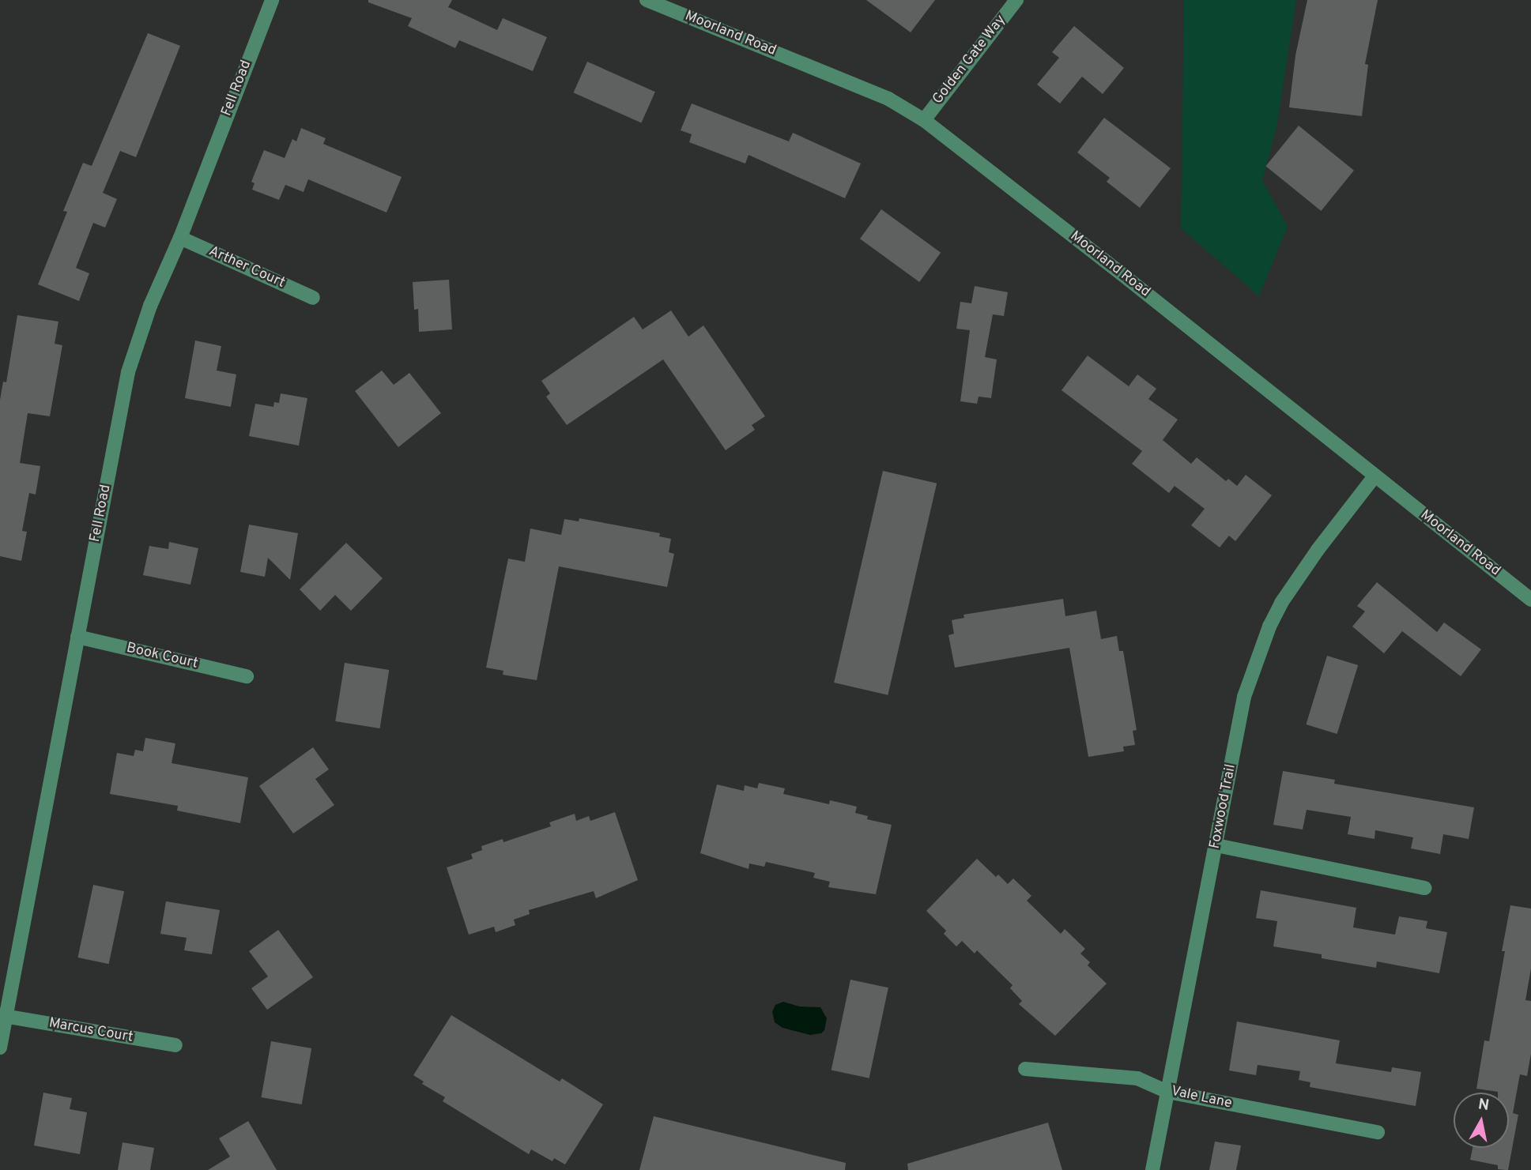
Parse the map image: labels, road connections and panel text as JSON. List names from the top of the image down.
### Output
{
  "streets": {
    "street": [
      "Moorland Road",
      "Golden Gate Way",
      "Fell Road",
      "Arther Court",
      "Book Court",
      "Foxwood Trail",
      "Marcus Court",
      "Vale Lane"
    ]
  },
  "crossings": [
    ["Moorland Road", "Golden Gate Way"],
    ["Moorland Road", "Foxwood Trail"],
    ["Fell Road", "Arther Court"],
    ["Fell Road", "Book Court"],
    ["Fell Road", "Marcus Court"],
    ["Foxwood Trail", "Vale Lane"]
  ],
  "north": "top"
}
